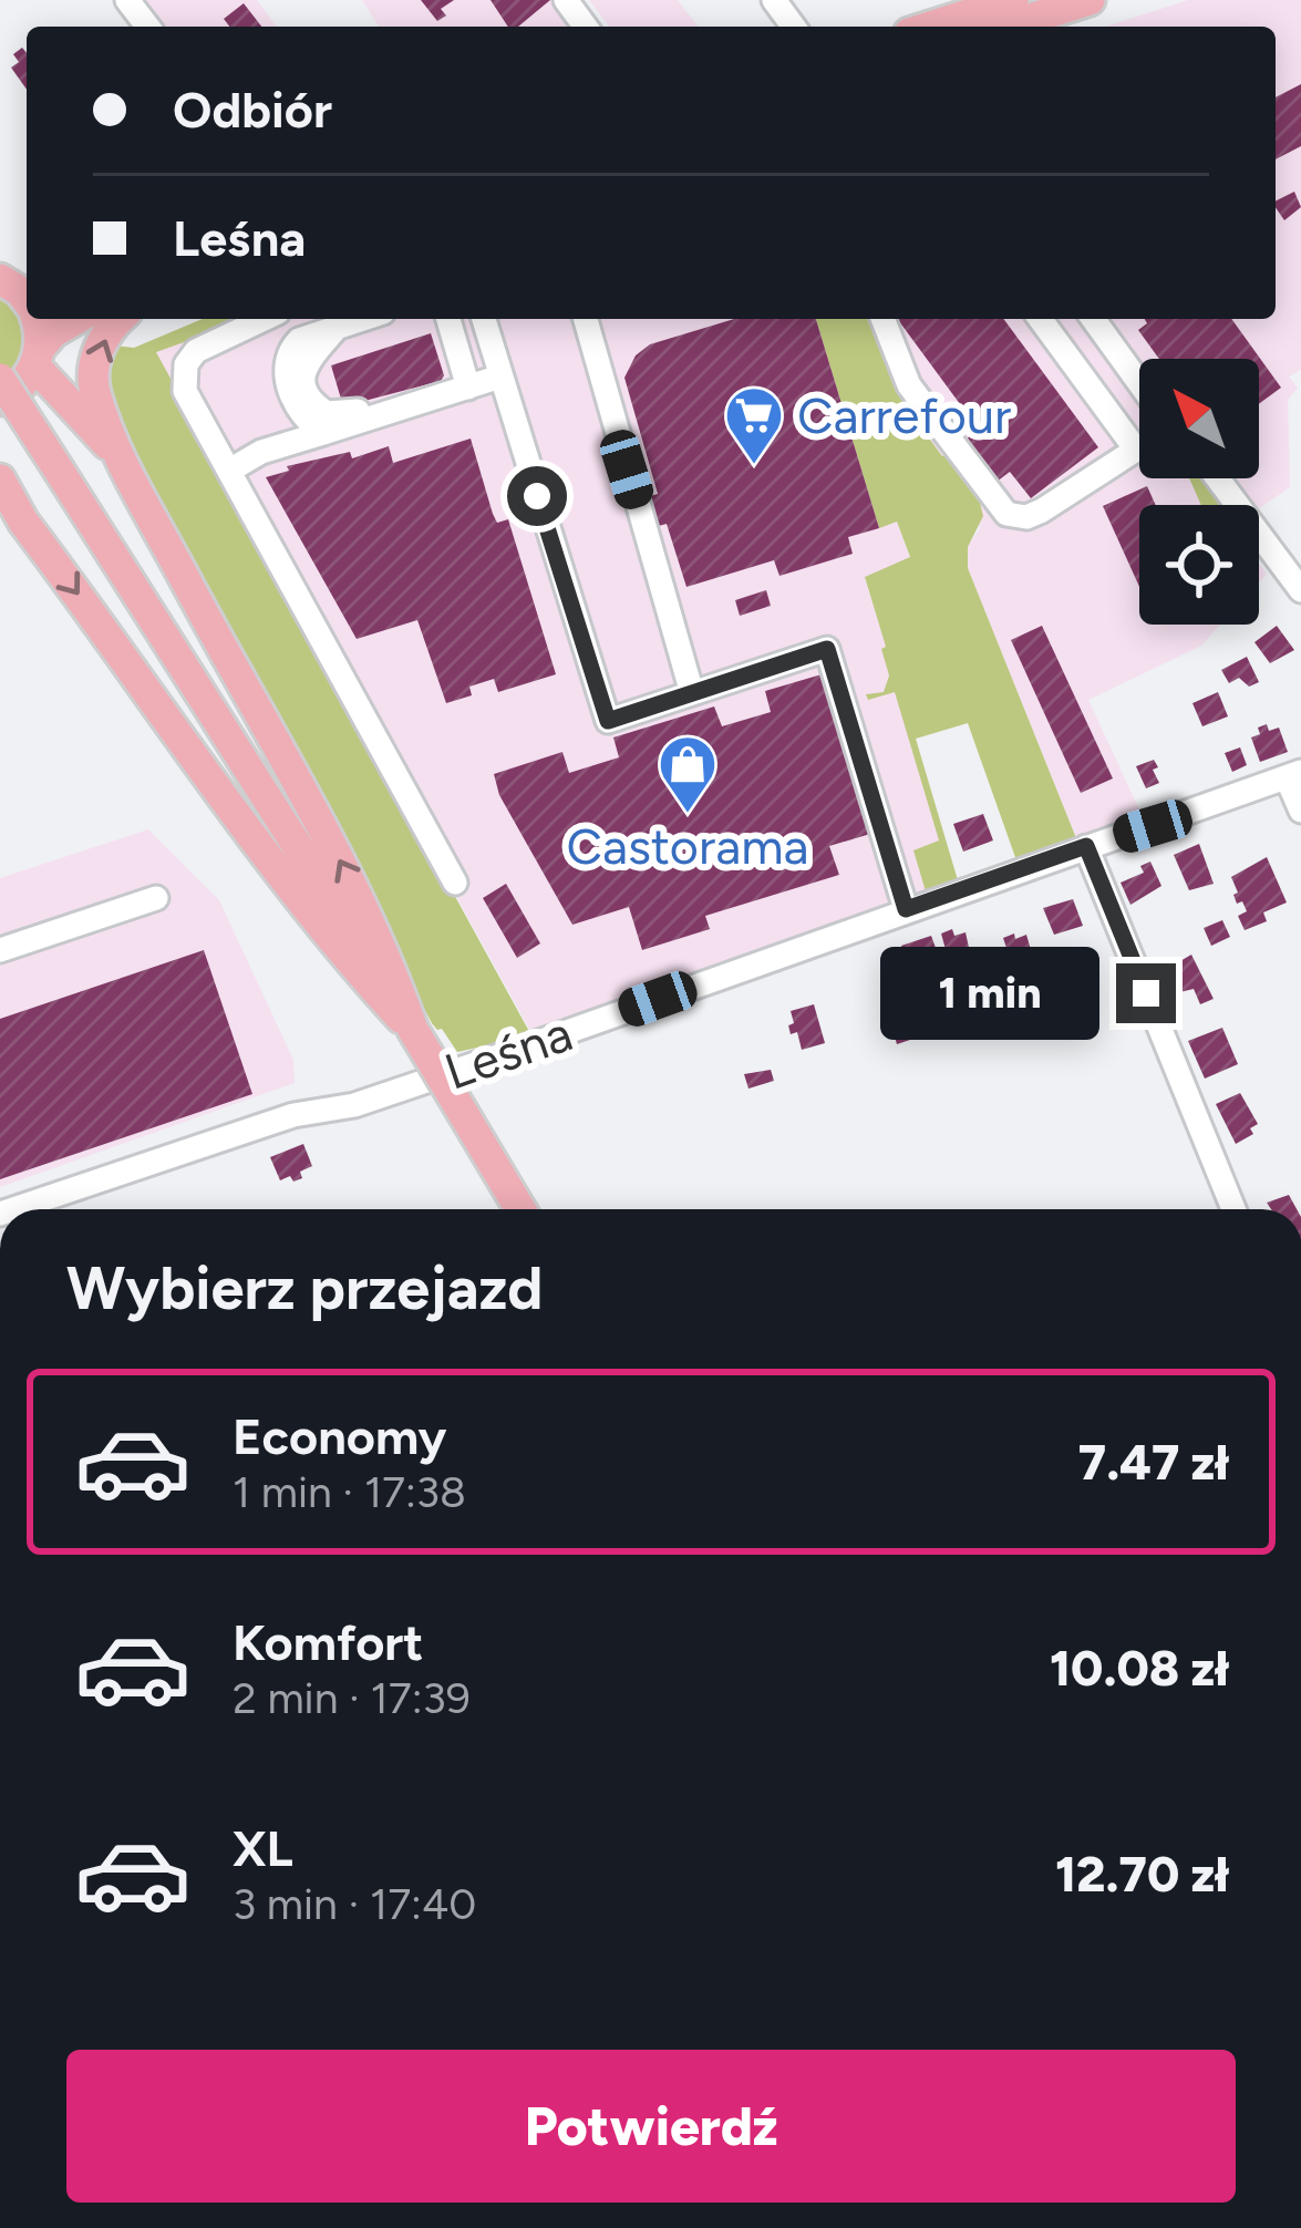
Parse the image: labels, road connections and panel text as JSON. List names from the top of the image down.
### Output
{
  "streets": {
    "street": ["Leśna"]
  },
  "places": {
    "supermarket": ["Carrefour"],
    "shop": ["Castorama"]
  },
  "north": "top left",
  "page": {
    "banner": ["Odbiór", "Leśna"],
    "bubble": "1 min",
    "heading": "Wybierz przejazd",
    "list": [
      {
        "name": "Economy",
        "note": "1 min · 17:38",
        "value": "7.47 zł"
      },
      {
        "name": "Komfort",
        "note": "2 min · 17:39",
        "value": "10.08 zł"
      },
      {
        "name": "XL",
        "note": "3 min · 17:40",
        "value": "12.70 zł"
      }
    ],
    "buttons": "Potwierdź"
  }
}
